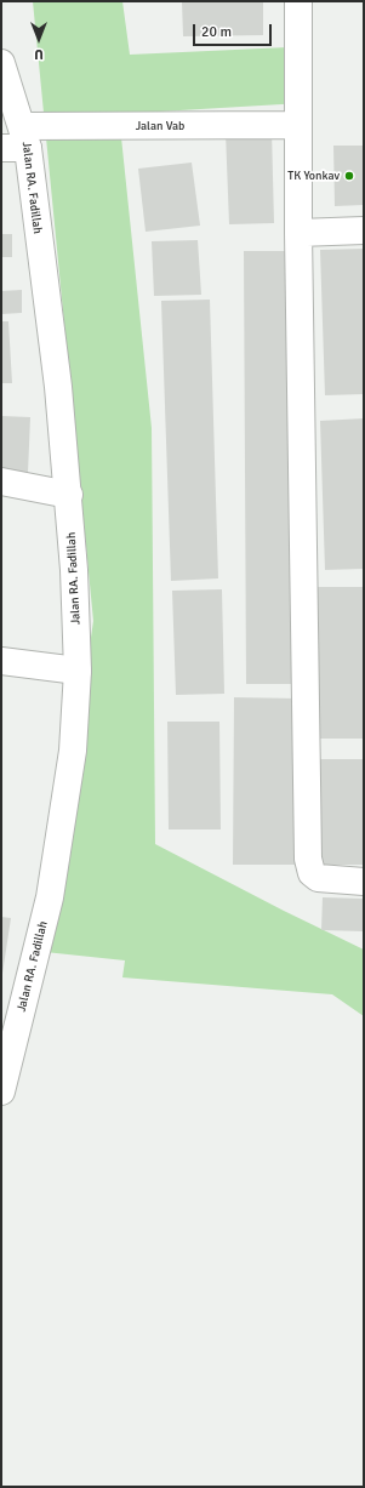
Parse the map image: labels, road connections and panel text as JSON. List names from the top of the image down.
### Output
{
  "streets": {
    "street": ["Jalan Vab", "Jalan RA. Fadillah"]
  },
  "crossings": [
    ["Jalan Vab", "Jalan RA. Fadillah"]
  ],
  "places": ["TK Yonkav"],
  "scale_bar": "20 m",
  "north": "bottom"
}
